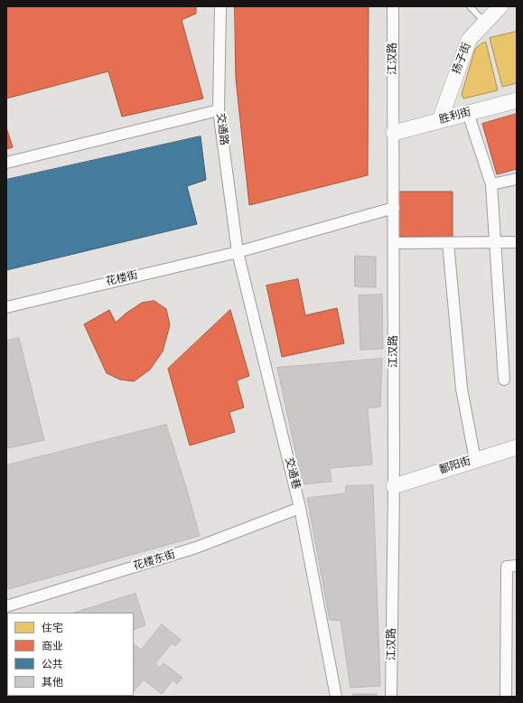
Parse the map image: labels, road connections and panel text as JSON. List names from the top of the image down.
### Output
{
  "streets": {
    "street": [
      "江汉路",
      "扬子街",
      "胜利街",
      "交通路",
      "花楼街",
      "鄱阳街",
      "交通巷",
      "花楼东街"
    ]
  },
  "crossings": [
    ["江汉路", "胜利街"],
    ["江汉路", "花楼街"],
    ["江汉路", "鄱阳街"],
    ["扬子街", "胜利街"],
    ["交通路", "花楼街"],
    ["交通路", "交通巷"],
    ["花楼街", "交通巷"],
    ["交通巷", "花楼东街"]
  ],
  "legend": [
    "住宅",
    "商业",
    "公共",
    "其他"
  ]
}
